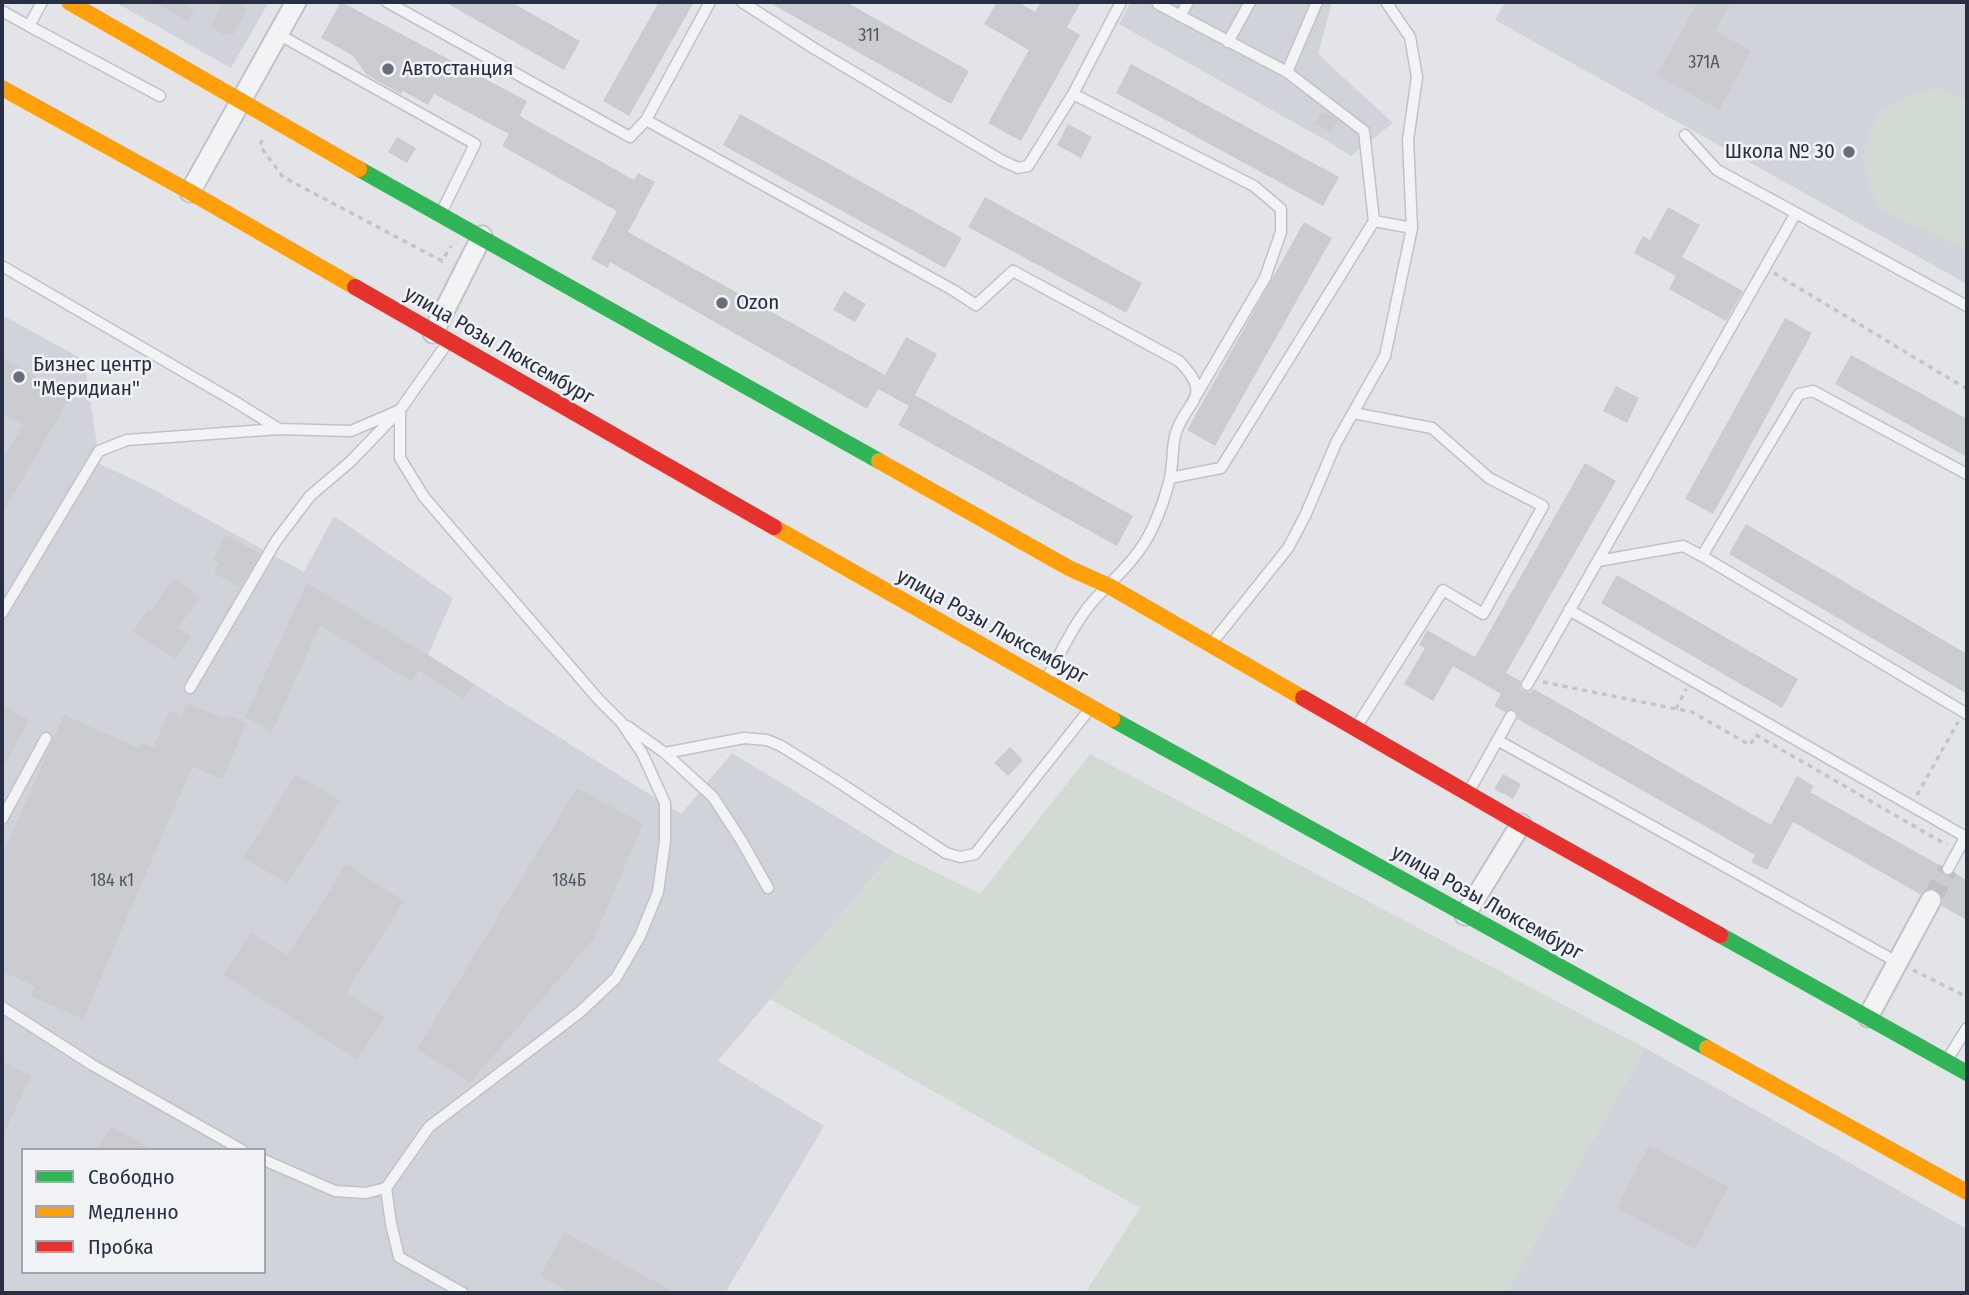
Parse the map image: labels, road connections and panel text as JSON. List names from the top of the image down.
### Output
{
  "streets": {
    "main road": ["улица Розы Люксембург"]
  },
  "places": [
    "Автостанция",
    "Школа № 30",
    "Ozon",
    "Бизнес центр \"Меридиан\""
  ],
  "house_numbers": [
    "311",
    "371А",
    "184 к1",
    "184Б"
  ],
  "legend": ["Свободно", "Медленно", "Пробка"]
}
